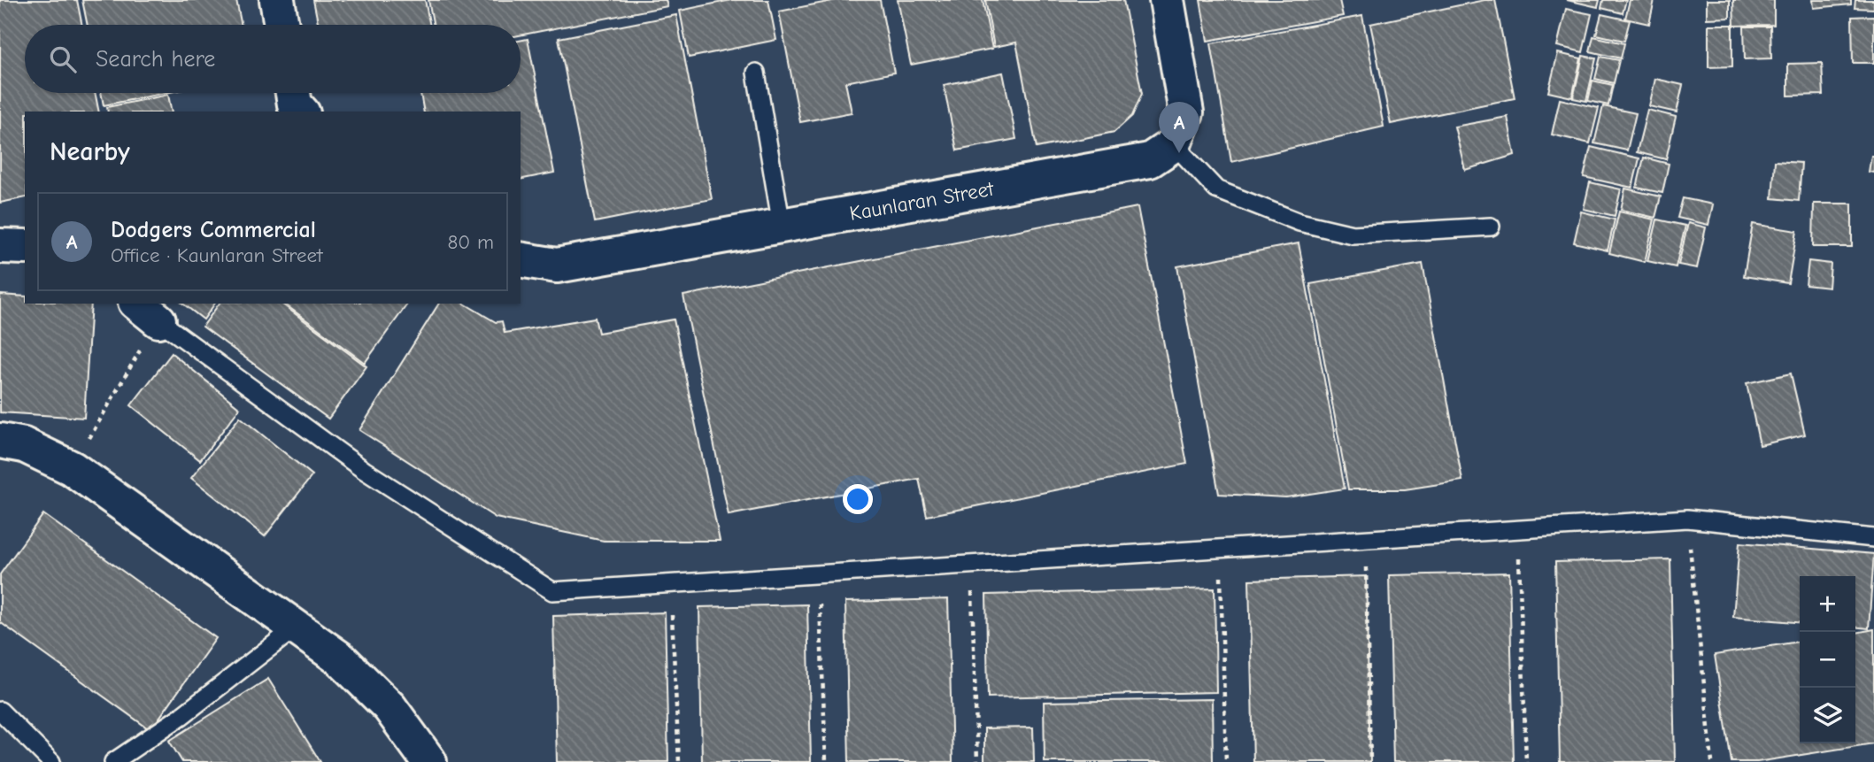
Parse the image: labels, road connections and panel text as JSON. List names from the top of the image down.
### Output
{
  "streets": {
    "street": ["Kaunlaran Street"]
  },
  "page": {
    "search": "Search here",
    "pins": "A",
    "heading": "Nearby",
    "list": [
      {
        "mark": "A",
        "name": "Dodgers Commercial",
        "note": "Office · Kaunlaran Street",
        "value": "80 m"
      }
    ],
    "map_buttons": ["+", "−"]
  }
}
